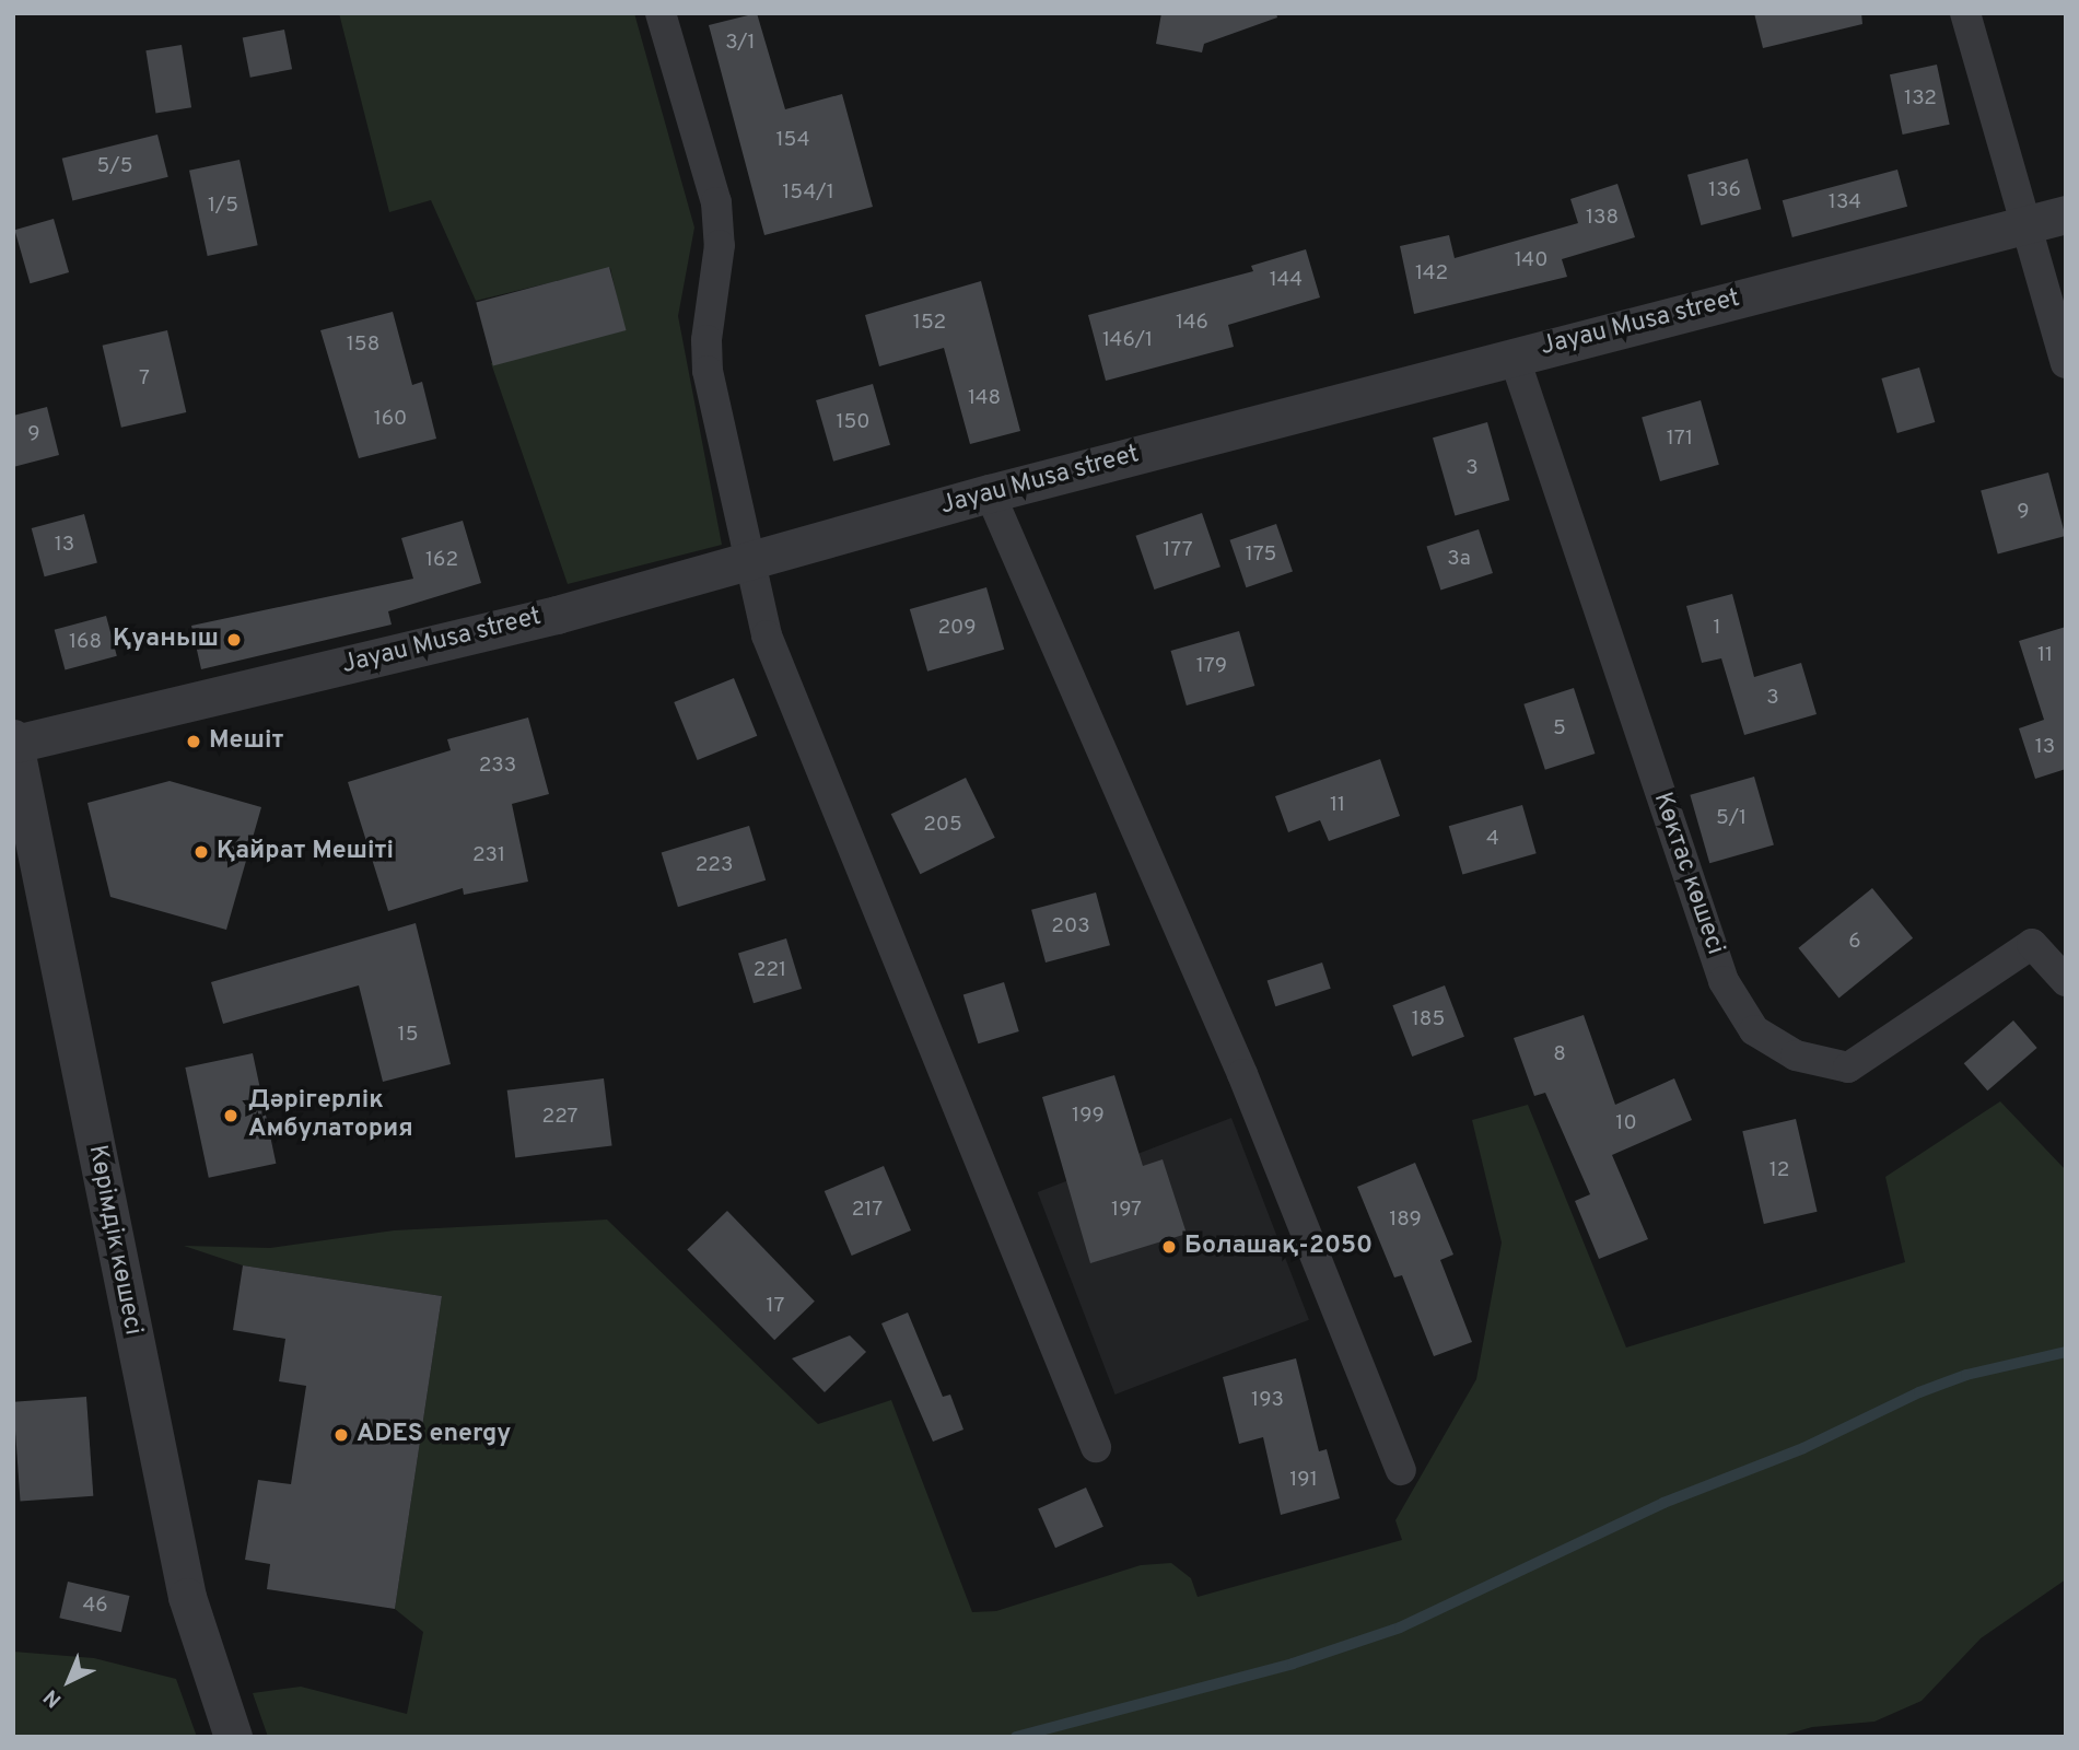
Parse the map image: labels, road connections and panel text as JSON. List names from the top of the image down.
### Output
{
  "streets": {
    "street": ["Jayau Musa street", "Көктас көшесі", "Көрімдік көшесі"]
  },
  "crossings": [
    ["Jayau Musa street", "Көктас көшесі"],
    ["Jayau Musa street", "Көрімдік көшесі"]
  ],
  "places": [
    "Қуаныш",
    "Мешіт",
    "Қайрат Мешіті",
    "Дәрігерлік Амбулатория",
    "Болашақ-2050",
    "ADES energy"
  ],
  "house_numbers": [
    "3/1",
    "132",
    "154",
    "5/5",
    "136",
    "154/1",
    "134",
    "1/5",
    "138",
    "140",
    "142",
    "144",
    "152",
    "146",
    "146/1",
    "158",
    "7",
    "148",
    "160",
    "150",
    "9",
    "171",
    "3",
    "9",
    "13",
    "177",
    "175",
    "3а",
    "162",
    "209",
    "1",
    "168",
    "11",
    "179",
    "3",
    "5",
    "13",
    "233",
    "11",
    "5/1",
    "205",
    "4",
    "231",
    "223",
    "203",
    "6",
    "221",
    "185",
    "15",
    "8",
    "199",
    "227",
    "10",
    "12",
    "217",
    "197",
    "189",
    "17",
    "193",
    "191",
    "46"
  ],
  "north": "bottom left"
}
